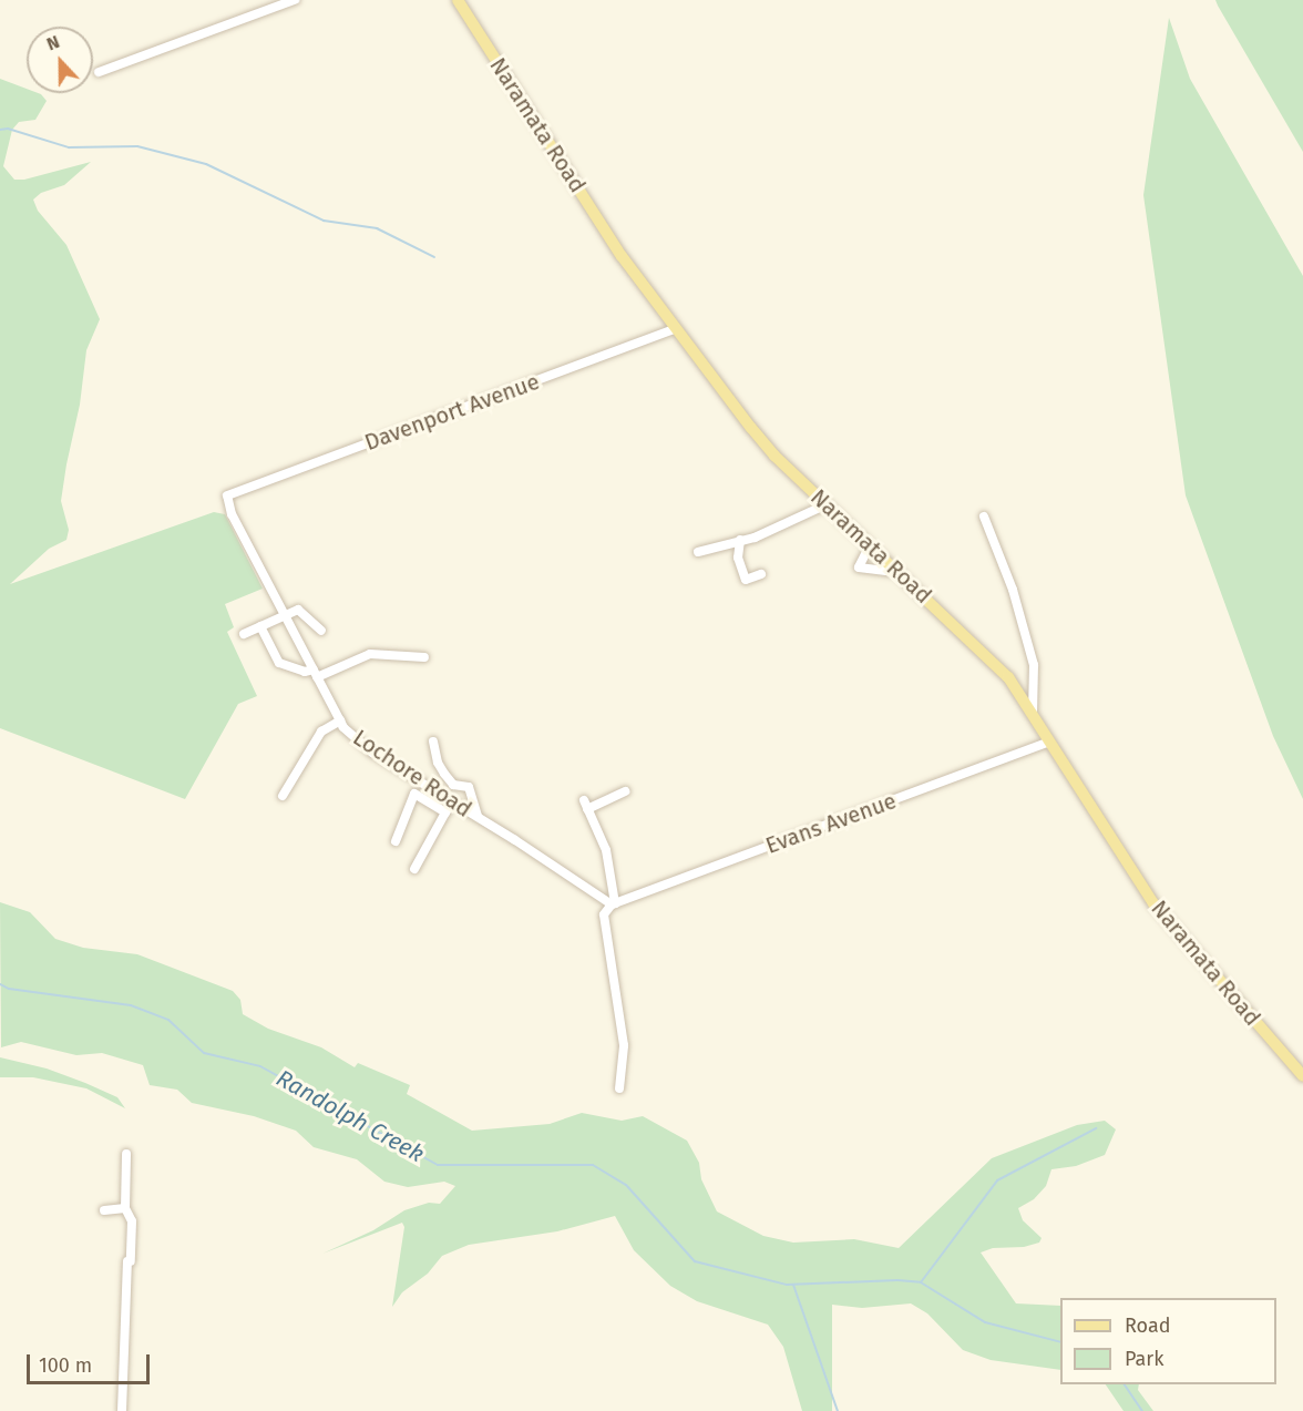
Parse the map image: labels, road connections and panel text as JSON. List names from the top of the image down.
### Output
{
  "streets": {
    "main road": ["Naramata Road"],
    "street": ["Davenport Avenue", "Lochore Road", "Evans Avenue"]
  },
  "crossings": [
    ["Naramata Road", "Davenport Avenue"],
    ["Naramata Road", "Evans Avenue"],
    ["Davenport Avenue", "Lochore Road"],
    ["Lochore Road", "Evans Avenue"]
  ],
  "water": ["Randolph Creek"],
  "legend": ["Road", "Park"],
  "scale_bar": "100 m",
  "north": "top"
}
